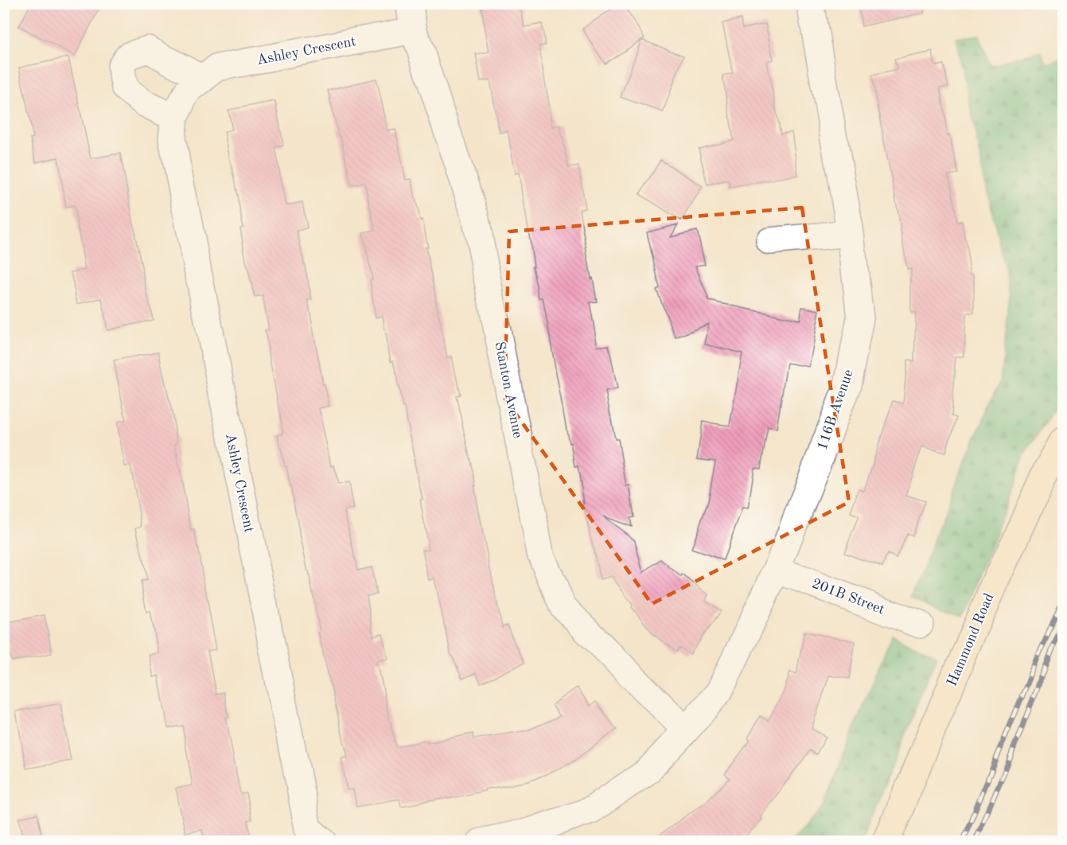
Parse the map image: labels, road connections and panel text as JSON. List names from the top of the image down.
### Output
{
  "streets": {
    "street": [
      "Ashley Crescent",
      "Stanton Avenue",
      "116B Avenue",
      "201B Street",
      "Hammond Road"
    ]
  },
  "crossings": [
    ["Ashley Crescent", "Stanton Avenue"],
    ["Stanton Avenue", "116B Avenue"],
    ["116B Avenue", "201B Street"]
  ]
}
